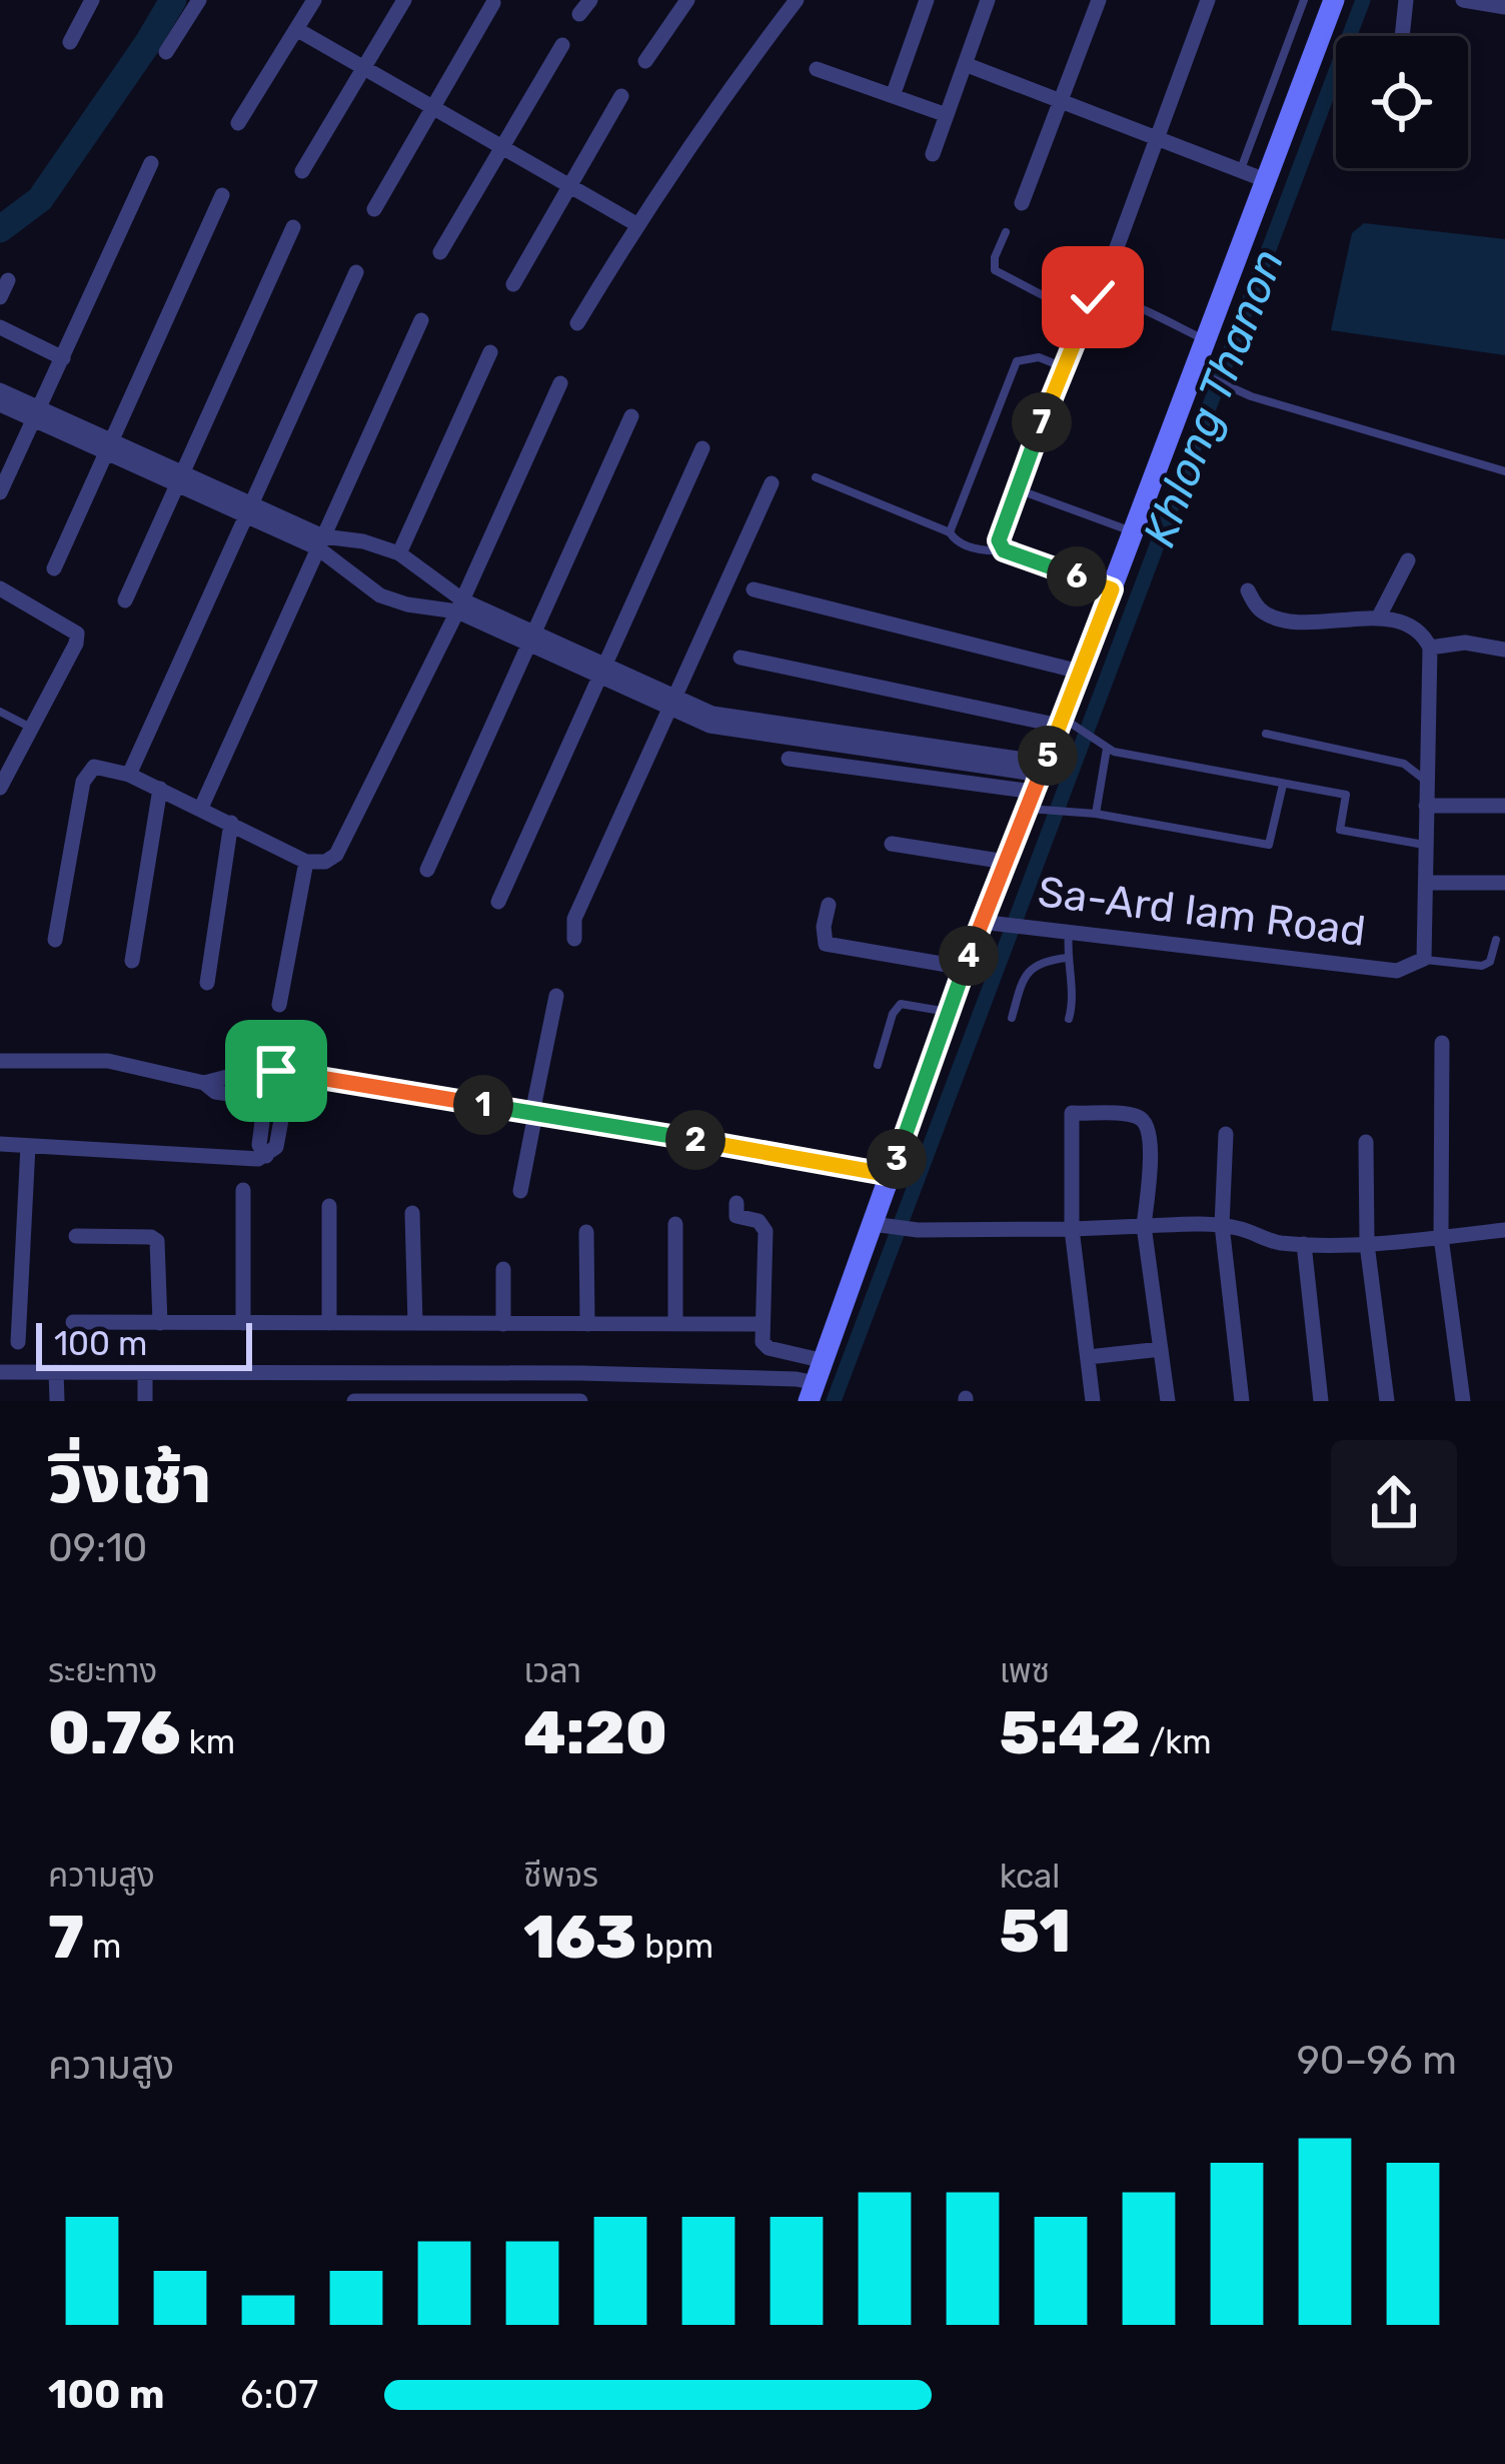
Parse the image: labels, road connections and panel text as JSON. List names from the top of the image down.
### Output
{
  "streets": {
    "street": ["Sa-Ard Iam Road"]
  },
  "water": ["Khlong Thanon"],
  "scale_bar": "100 m",
  "page": {
    "pins": [
      "7",
      "6",
      "5",
      "4",
      "1",
      "2",
      "3"
    ],
    "scale": "100 m",
    "heading": ["วิ่งเช้า", "09:10"],
    "stats": [
      ["ระยะทาง", "0.76 km"],
      ["เวลา", "4:20"],
      ["เพซ", "5:42 /km"],
      ["ความสูง", "7 m"],
      ["ชีพจร", "163 bpm"],
      ["kcal", "51"]
    ],
    "chart": ["ความสูง", "90–96 m"],
    "list": [
      {
        "name": "100 m",
        "note": "6:07"
      }
    ]
  }
}
